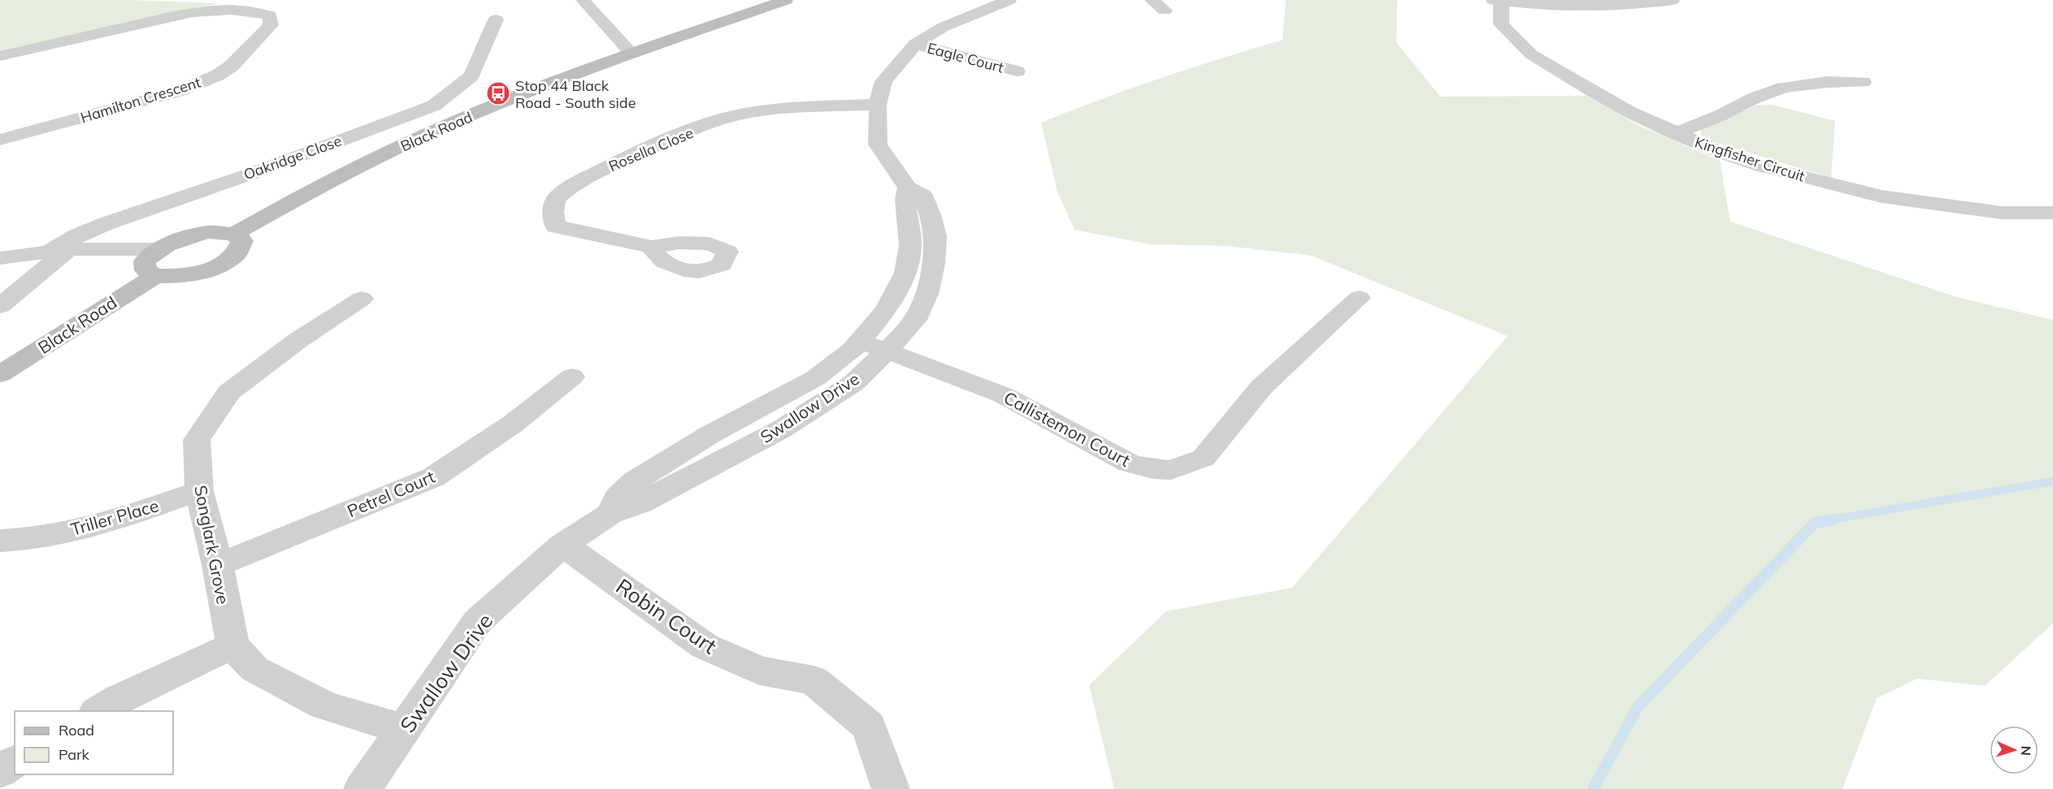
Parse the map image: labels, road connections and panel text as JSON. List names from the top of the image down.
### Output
{
  "streets": {
    "main road": ["Black Road"],
    "street": [
      "Eagle Court",
      "Hamilton Crescent",
      "Rosella Close",
      "Oakridge Close",
      "Kingfisher Circuit",
      "Swallow Drive",
      "Callistemon Court",
      "Petrel Court",
      "Triller Place",
      "Songlark Grove",
      "Robin Court"
    ]
  },
  "crossings": [
    ["Eagle Court", "Swallow Drive"],
    ["Rosella Close", "Swallow Drive"],
    ["Swallow Drive", "Callistemon Court"],
    ["Swallow Drive", "Robin Court"],
    ["Petrel Court", "Songlark Grove"],
    ["Triller Place", "Songlark Grove"]
  ],
  "places": {
    "bus stop": ["Stop 44 Black Road - South side"]
  },
  "legend": ["Road", "Park"],
  "north": "right"
}
